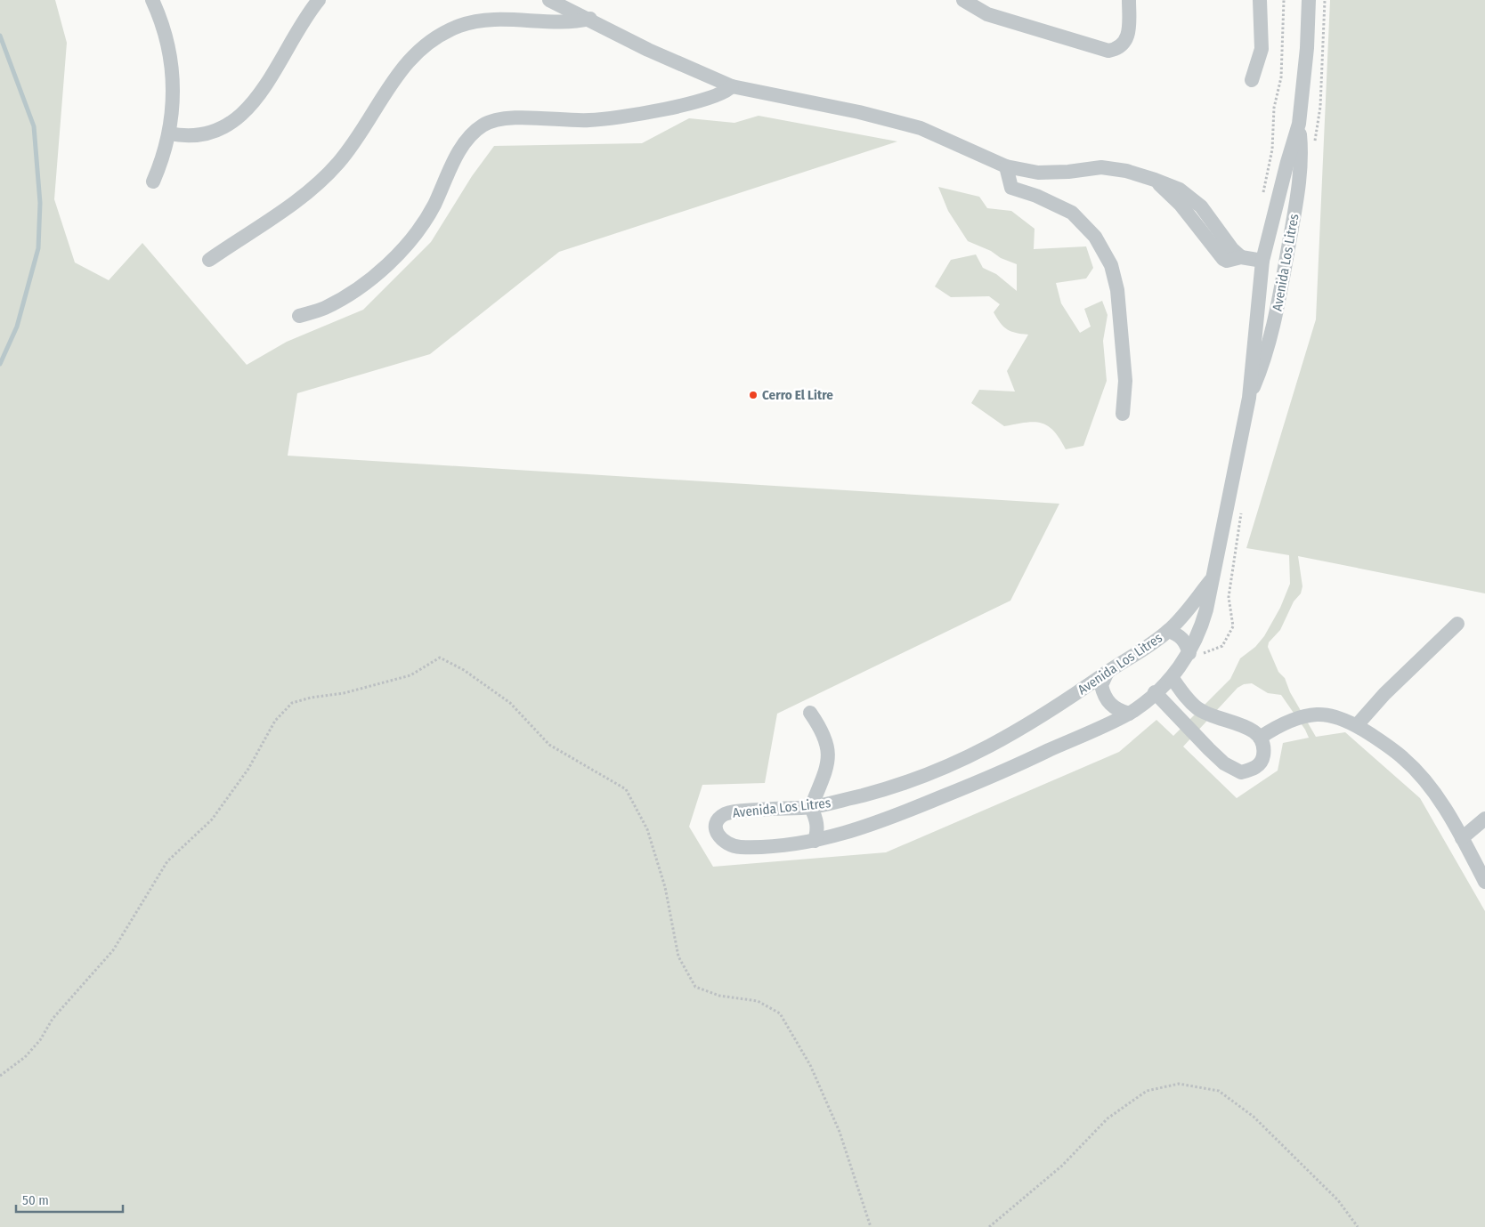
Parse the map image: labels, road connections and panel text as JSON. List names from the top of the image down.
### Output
{
  "streets": {
    "street": ["Avenida Los Litres"]
  },
  "places": ["Cerro El Litre"],
  "scale_bar": "50 m"
}
